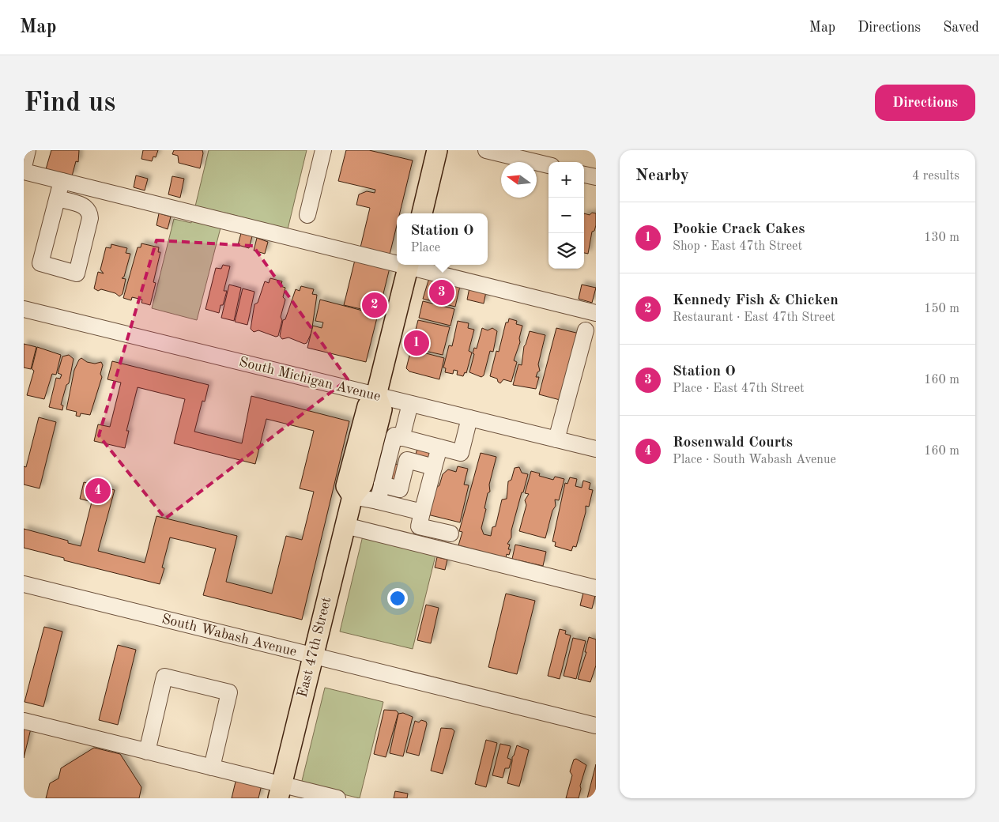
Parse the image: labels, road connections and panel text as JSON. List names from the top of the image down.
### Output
{
  "streets": {
    "main road": ["East 47th Street"],
    "street": ["South Michigan Avenue", "South Wabash Avenue"]
  },
  "crossings": [
    ["South Michigan Avenue", "East 47th Street"],
    ["South Wabash Avenue", "East 47th Street"]
  ],
  "north": "left",
  "page": {
    "header": "Map",
    "nav": ["Map", "Directions", "Saved"],
    "buttons": "Directions",
    "title": "Find us",
    "heading": ["Nearby", "4 results"],
    "map_buttons": ["+", "−"],
    "list": [
      {
        "mark": "1",
        "name": "Pookie Crack Cakes",
        "note": "Shop · East 47th Street",
        "value": "130 m"
      },
      {
        "mark": "2",
        "name": "Kennedy Fish & Chicken",
        "note": "Restaurant · East 47th Street",
        "value": "150 m"
      },
      {
        "mark": "3",
        "name": "Station O",
        "note": "Place · East 47th Street",
        "value": "160 m"
      },
      {
        "mark": "4",
        "name": "Rosenwald Courts",
        "note": "Place · South Wabash Avenue",
        "value": "160 m"
      }
    ],
    "popup": ["Station O", "Place"],
    "pins": [
      "3",
      "2",
      "1",
      "4"
    ]
  }
}
